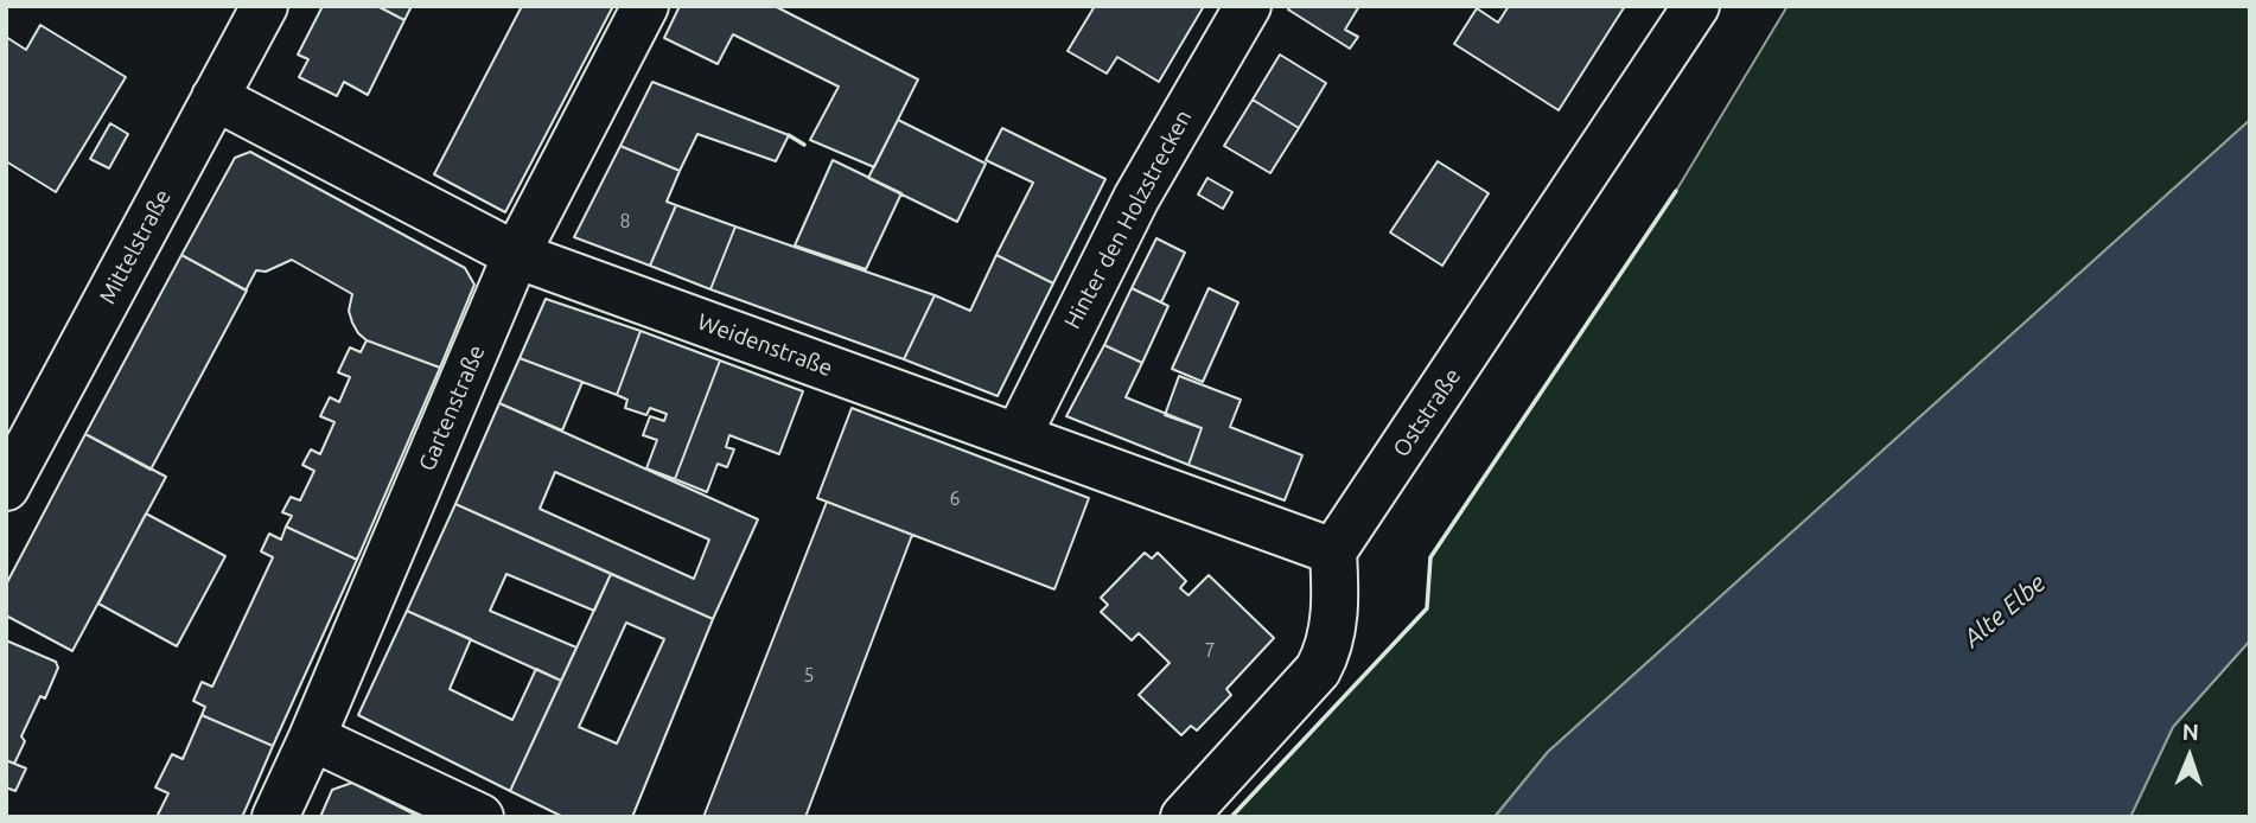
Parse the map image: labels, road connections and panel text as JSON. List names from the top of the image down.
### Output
{
  "streets": {
    "street": [
      "Hinter den Holzstrecken",
      "Mittelstraße",
      "Weidenstraße",
      "Gartenstraße",
      "Oststraße"
    ]
  },
  "crossings": [
    ["Hinter den Holzstrecken", "Weidenstraße"],
    ["Mittelstraße", "Weidenstraße"],
    ["Weidenstraße", "Gartenstraße"],
    ["Weidenstraße", "Oststraße"]
  ],
  "water": ["Alte Elbe"],
  "house_numbers": [
    "8",
    "6",
    "7",
    "5"
  ],
  "north": "top"
}
